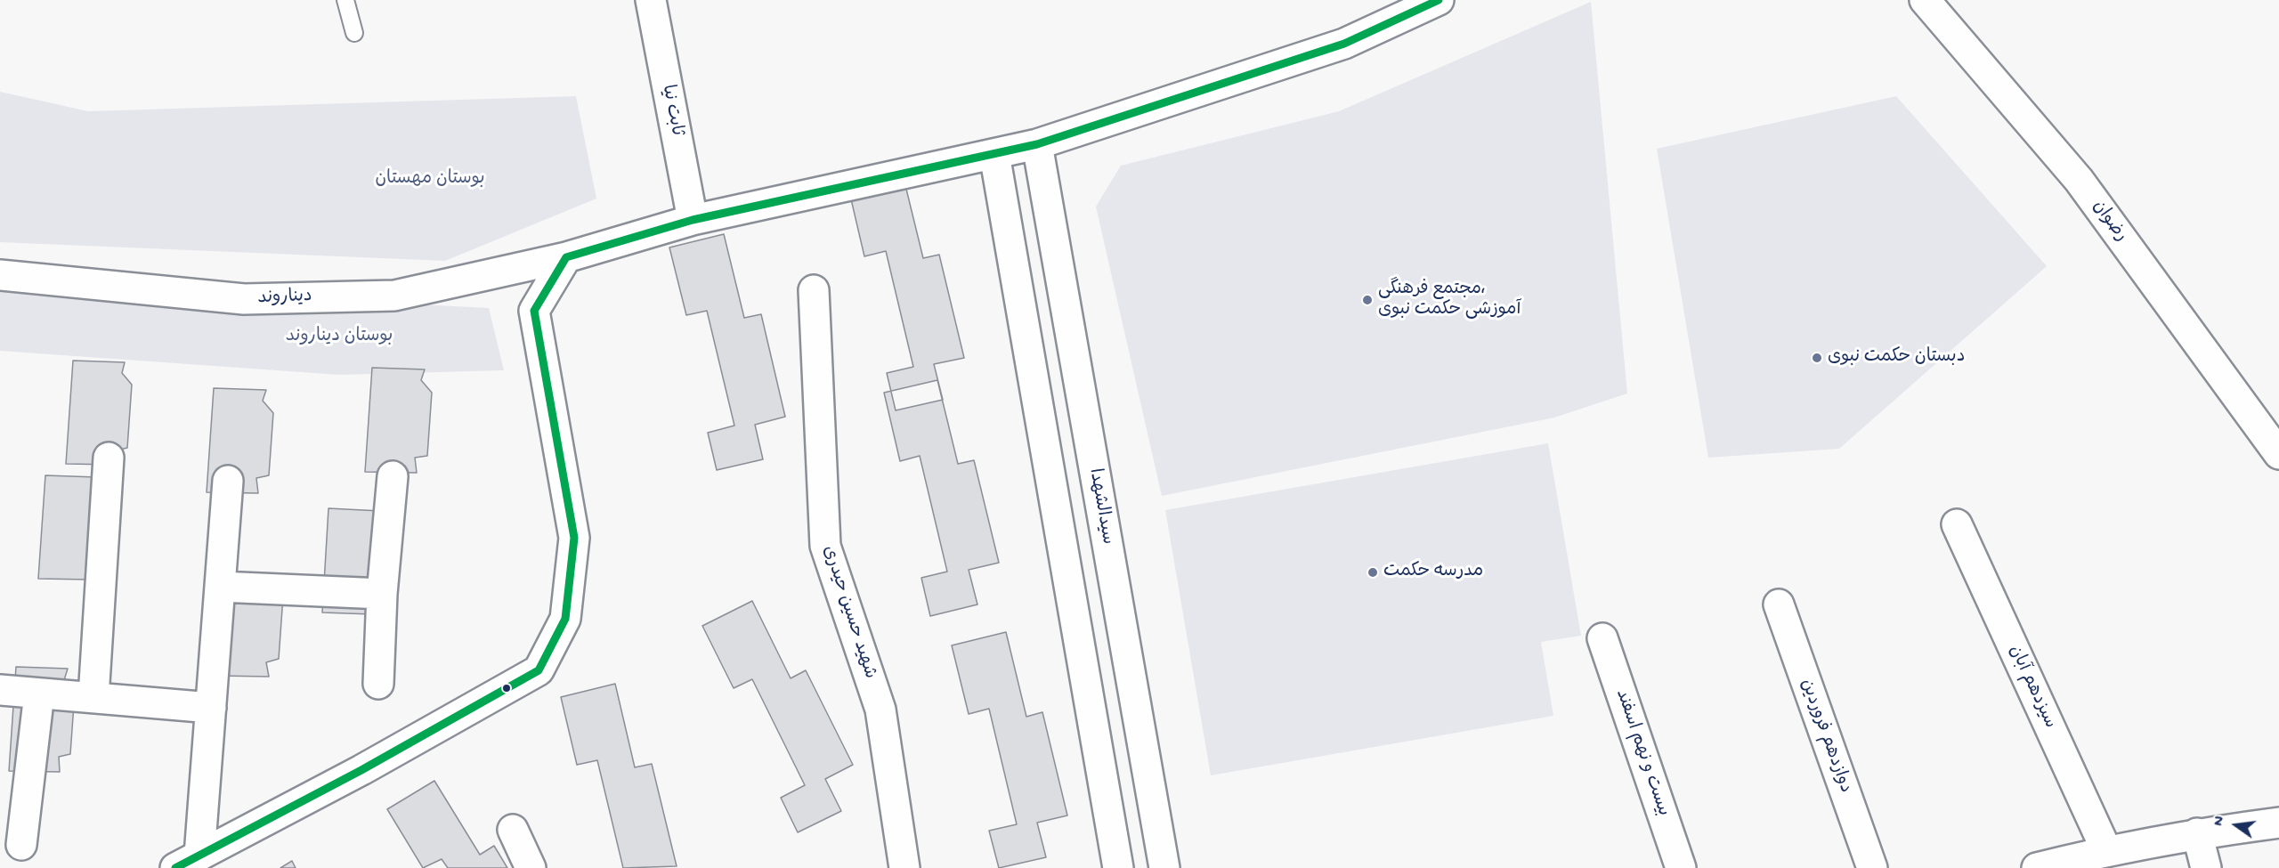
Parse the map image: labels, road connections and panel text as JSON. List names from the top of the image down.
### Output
{
  "streets": {
    "main road": [
      "ثابت نیا",
      "رضوان",
      "دیناروند",
      "سیدالشهدا",
      "شهید حسین حیدری",
      "سیزدهم آبان",
      "دوازدهم فروردین",
      "بیست و نهم اسفند"
    ]
  },
  "parks": ["بوستان مهستان", "بوستان دیناروند"],
  "places": ["مجتمع‌ فرهنگی، آموزشی حکمت نبوی", "دبستان حکمت نبوی", "مدرسه حکمت"],
  "north": "left"
}
